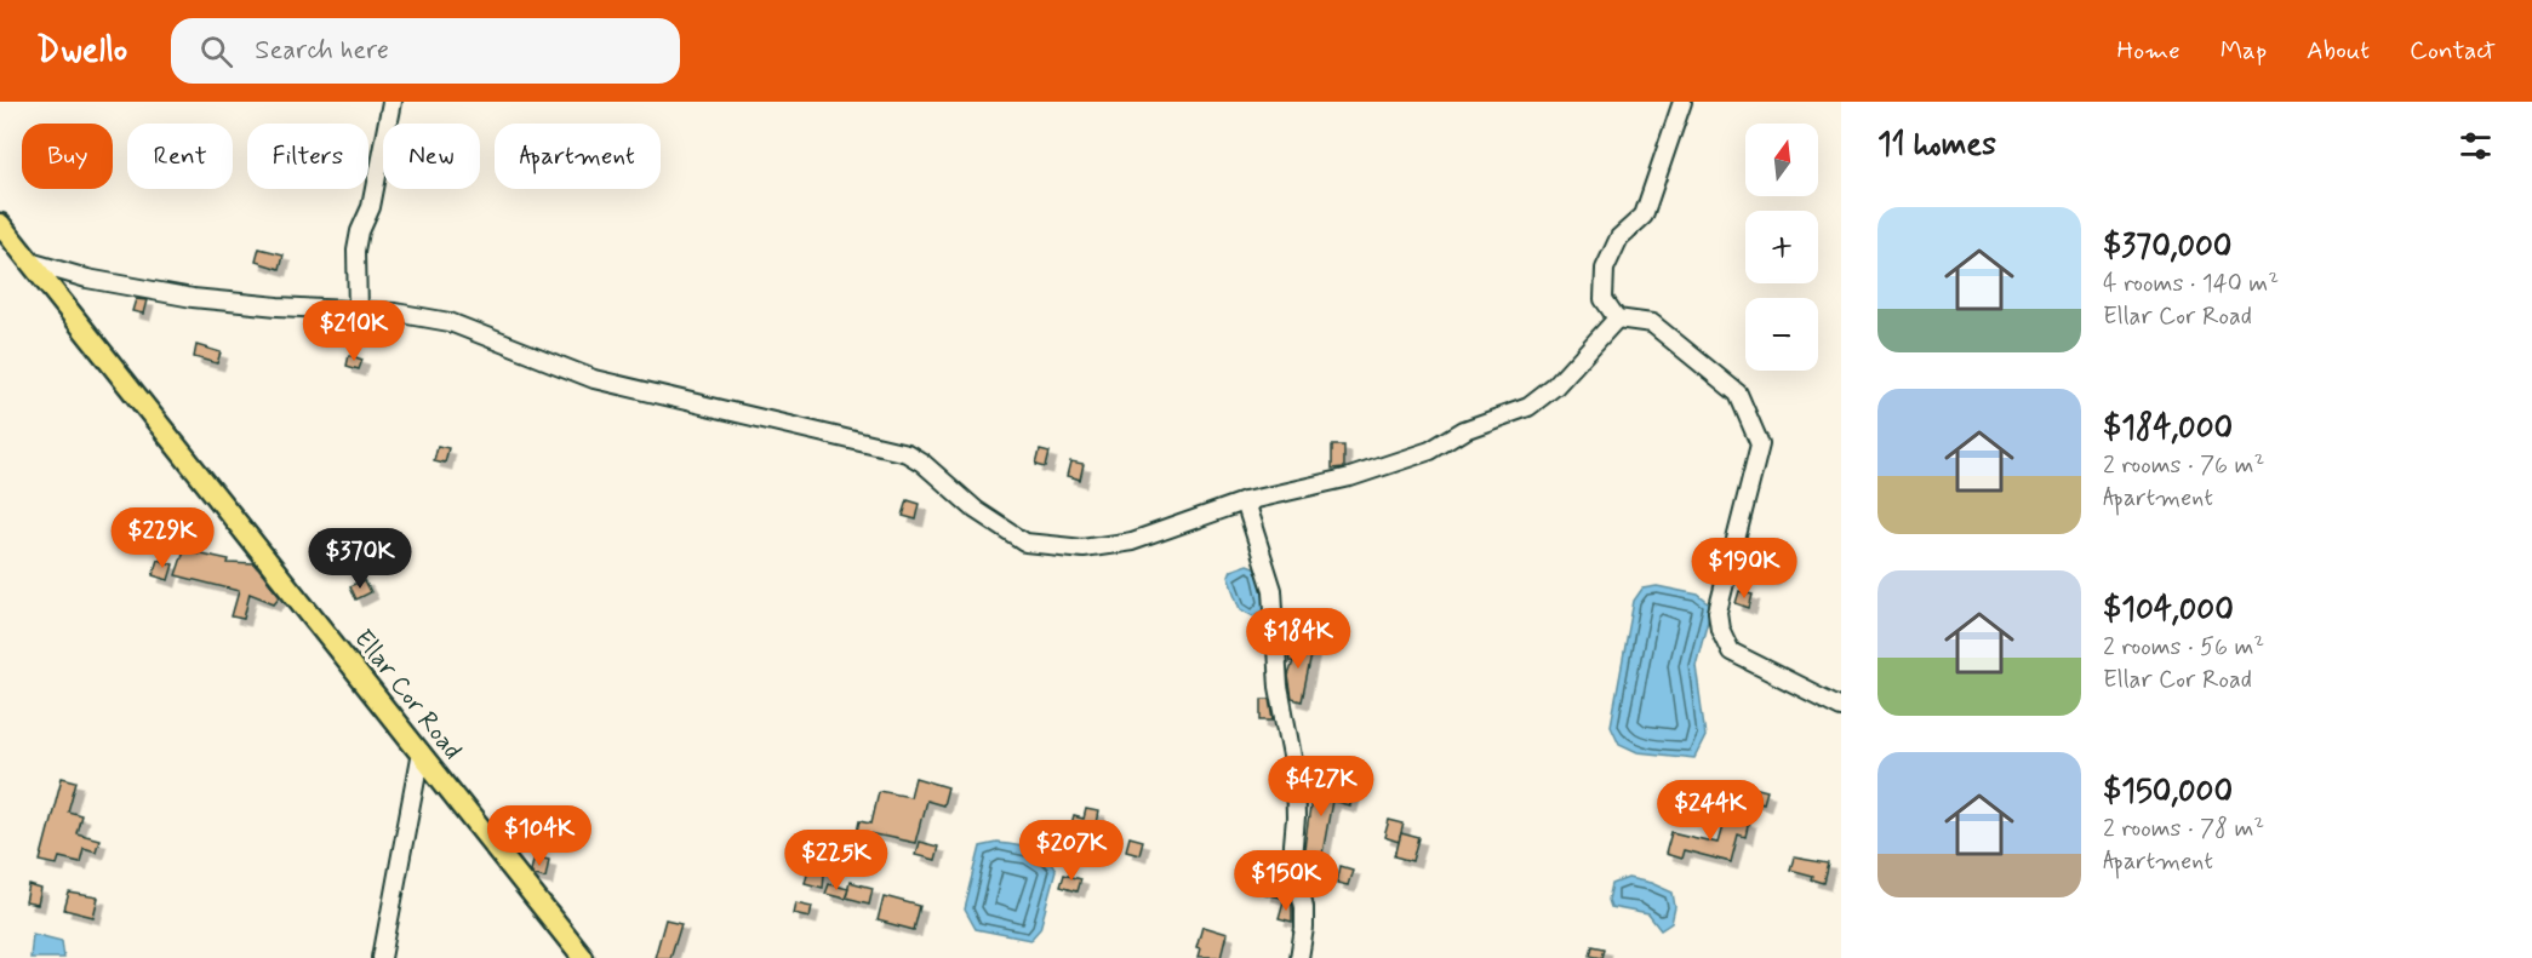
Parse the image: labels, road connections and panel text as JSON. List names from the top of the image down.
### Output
{
  "streets": {
    "main road": ["Ellar Cor Road"]
  },
  "north": "top",
  "page": {
    "header": "Dwello",
    "search": "Search here",
    "nav": [
      "Home",
      "Map",
      "About",
      "Contact"
    ],
    "heading": "11 homes",
    "map_buttons": ["+", "−"],
    "chip": [
      "Buy",
      "Rent",
      "Filters",
      "New",
      "Apartment"
    ],
    "list": [
      {
        "name": "$370,000",
        "note": "4 rooms · 140 m² · Ellar Cor Road"
      },
      {
        "name": "$184,000",
        "note": "2 rooms · 76 m² · Apartment"
      },
      {
        "name": "$104,000",
        "note": "2 rooms · 56 m² · Ellar Cor Road"
      },
      {
        "name": "$150,000",
        "note": "2 rooms · 78 m² · Apartment"
      }
    ],
    "price": [
      "$210K",
      "$229K",
      "$370K",
      "$190K",
      "$184K",
      "$427K",
      "$244K",
      "$104K",
      "$207K",
      "$225K",
      "$150K"
    ]
  }
}
